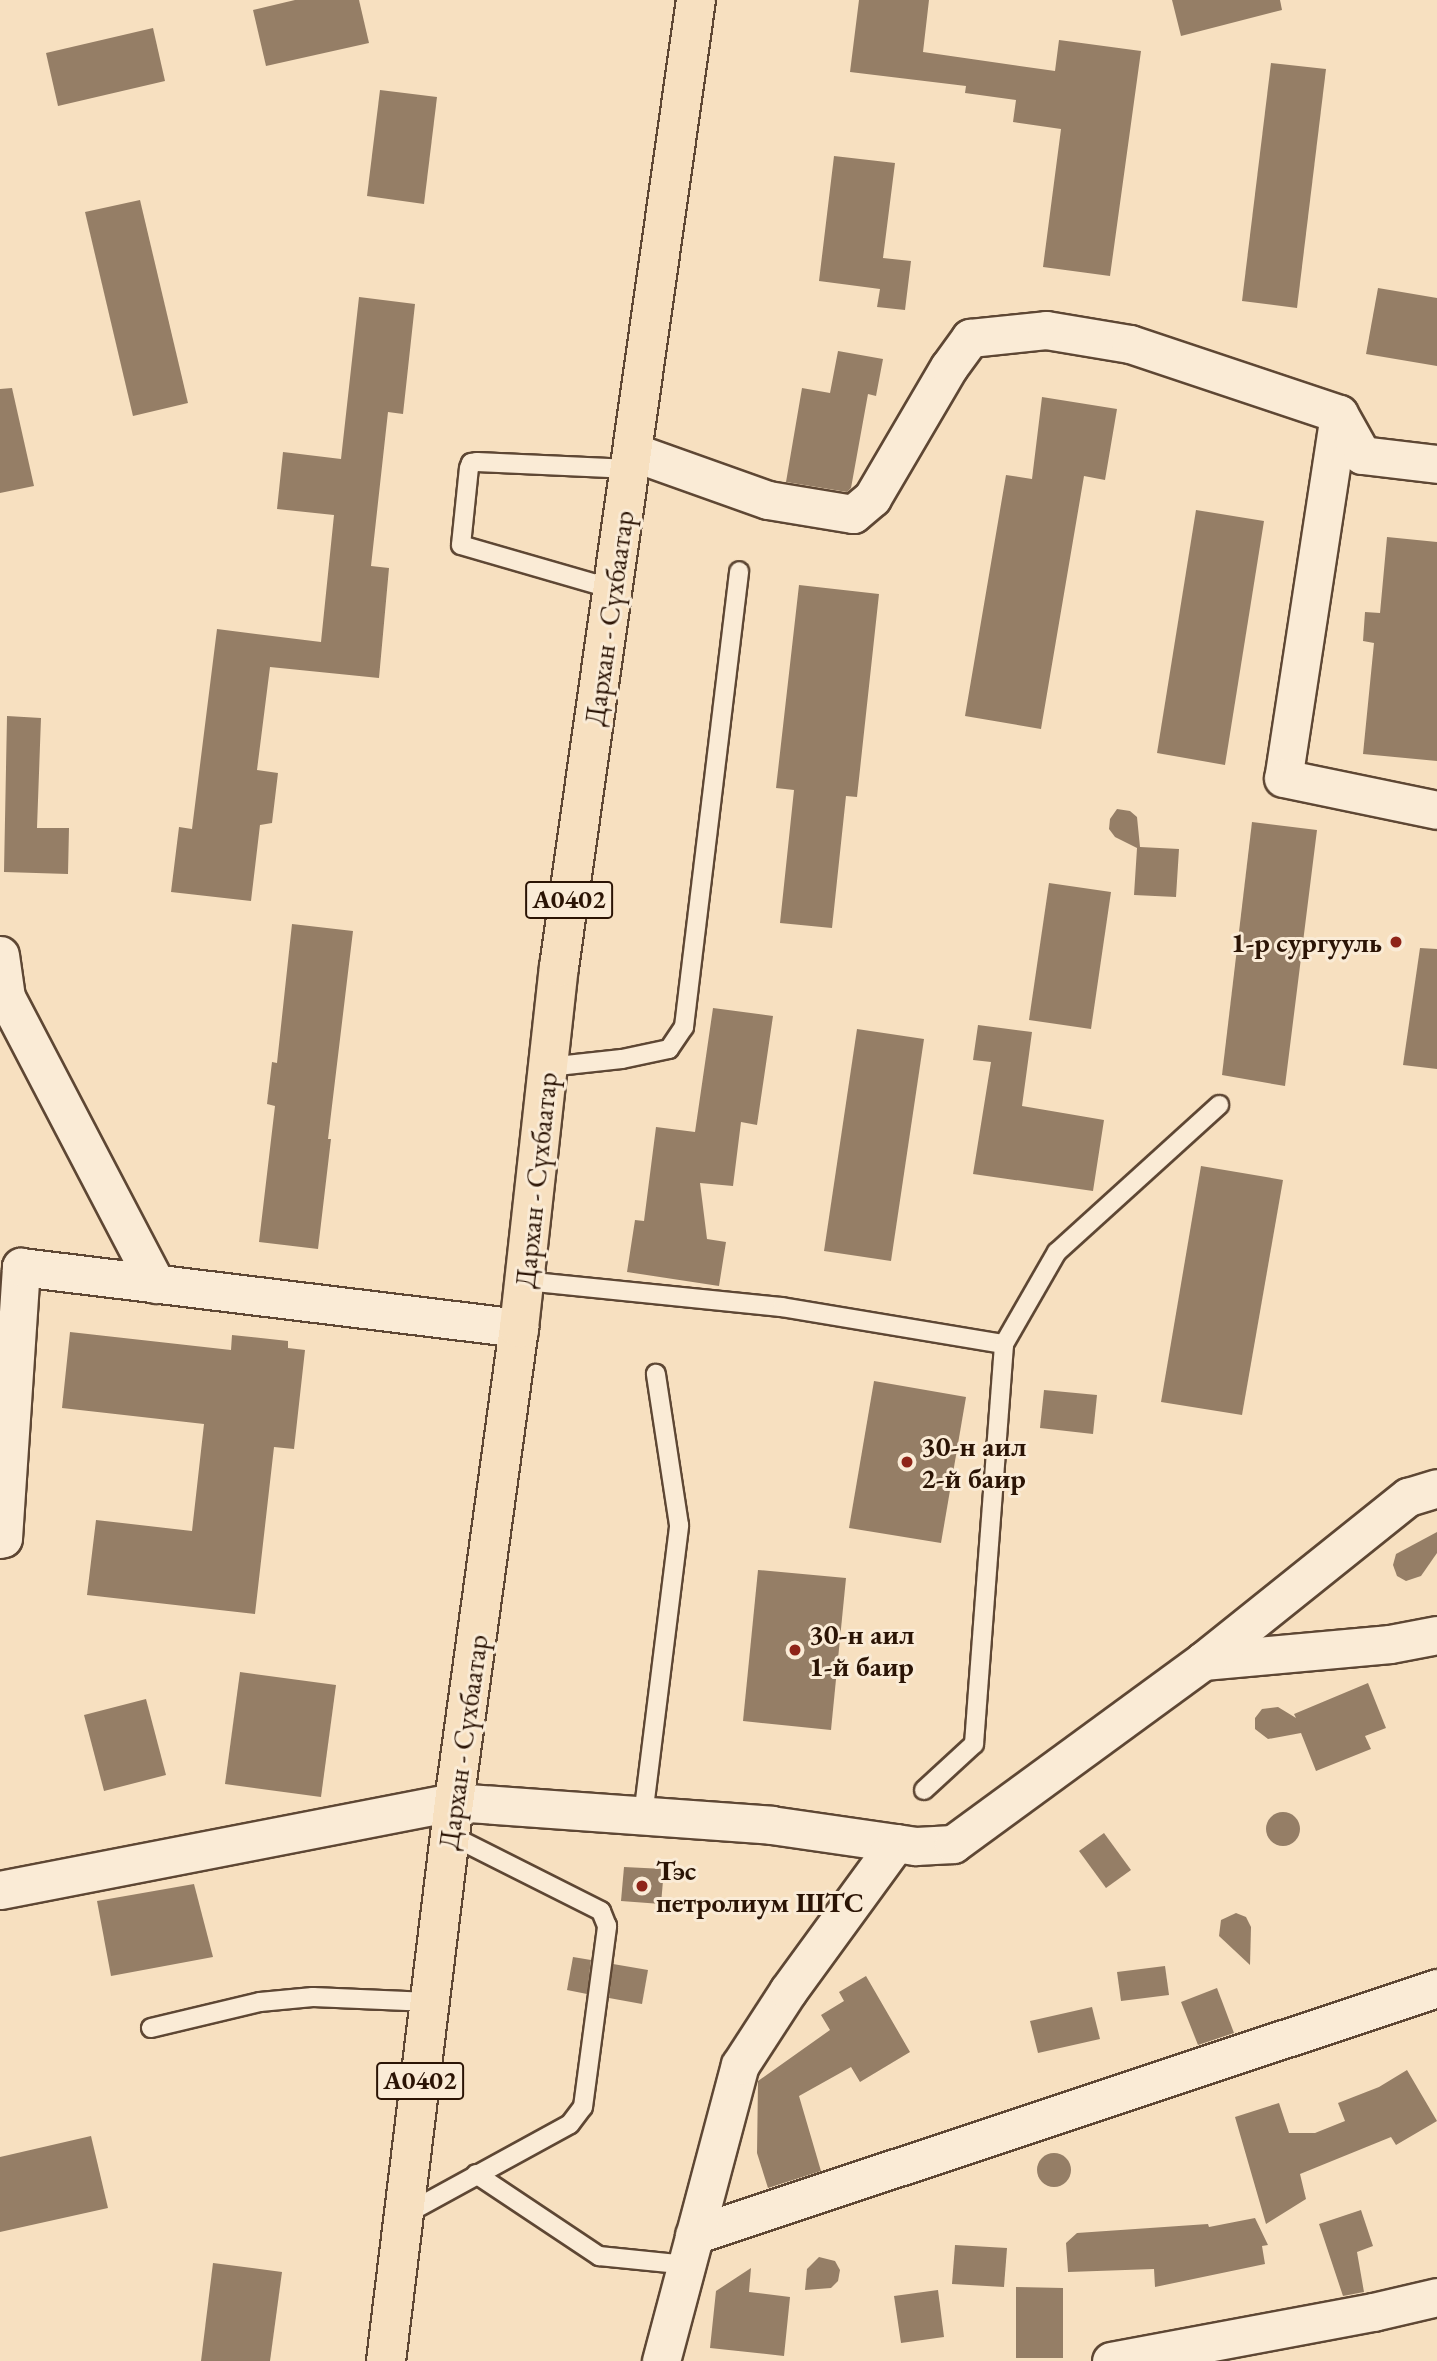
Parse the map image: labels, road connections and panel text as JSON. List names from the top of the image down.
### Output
{
  "streets": {
    "highway": ["Дархан - Сүхбаатар", "A0402"]
  },
  "places": [
    "1-р сургууль",
    "30-н аил 2-й баир",
    "30-н аил 1-й баир",
    "Тэс петролиум ШТС"
  ]
}
